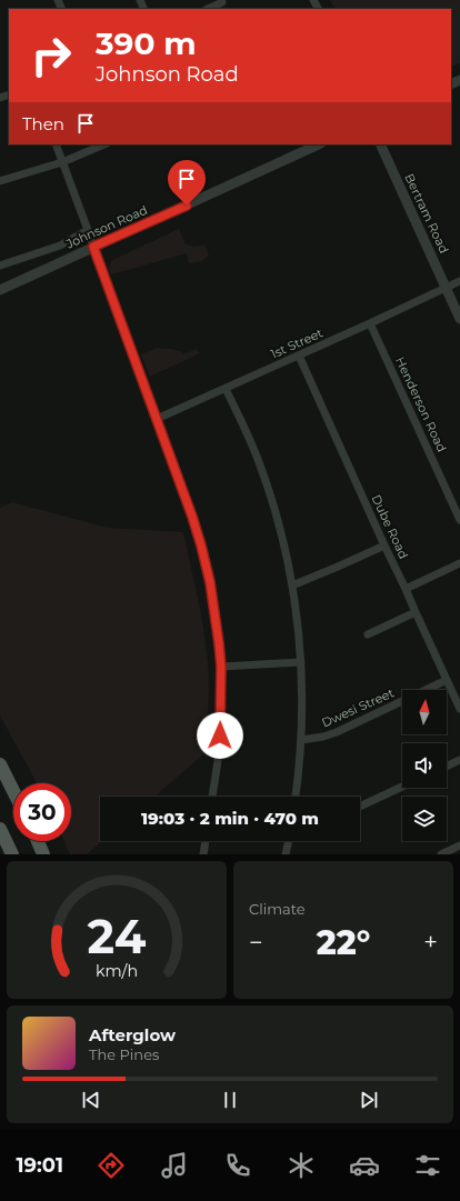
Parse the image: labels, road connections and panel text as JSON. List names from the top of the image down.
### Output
{
  "streets": {
    "street": [
      "Bertram Road",
      "Johnson Road",
      "1st Street",
      "Henderson Road",
      "Dube Road",
      "Dwesi Street"
    ]
  },
  "crossings": [
    ["Bertram Road", "1st Street"],
    ["1st Street", "Henderson Road"],
    ["1st Street", "Dube Road"],
    ["Dube Road", "Dwesi Street"]
  ],
  "north": "top",
  "page": {
    "turn": ["390 m", "Johnson Road"],
    "then": "Then",
    "limit": "30",
    "trip": "19:03 · 2 min · 470 m",
    "tile": "Climate",
    "heat": ["−", "22°", "+"],
    "song": ["Afterglow", "The Pines"],
    "tabs": "19:01",
    "gauge": ["24", "km/h"]
  }
}
